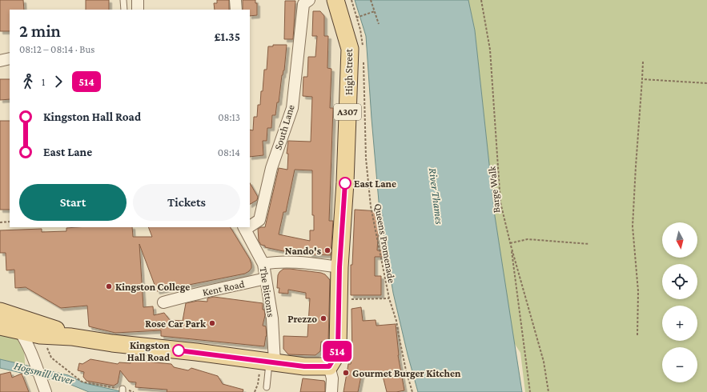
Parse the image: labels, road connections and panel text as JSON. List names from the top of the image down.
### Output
{
  "streets": {
    "main road": ["High Street", "A307"],
    "street": ["South Lane", "Kent Road", "The Bittoms"],
    "path": ["Barge Walk", "Queens Promenade"]
  },
  "crossings": [
    ["Kent Road", "The Bittoms"]
  ],
  "water": ["River Thames", "Hogsmill River"],
  "places": [
    "East Lane",
    "Nando's",
    "Kingston College",
    "Prezzo",
    "Rose Car Park",
    "Kingston Hall Road",
    "Gourmet Burger Kitchen"
  ],
  "lines": ["bus line 514"],
  "north": "bottom",
  "page": {
    "on_map": "514",
    "heading": ["2 min", "08:12 – 08:14 · Bus", "£1.35"],
    "legs": ["1", "514"],
    "list": [
      {
        "name": "Kingston Hall Road",
        "value": "08:13"
      },
      {
        "name": "East Lane",
        "value": "08:14"
      }
    ],
    "buttons": ["Start", "Tickets"],
    "map_buttons": ["+", "−"]
  }
}
